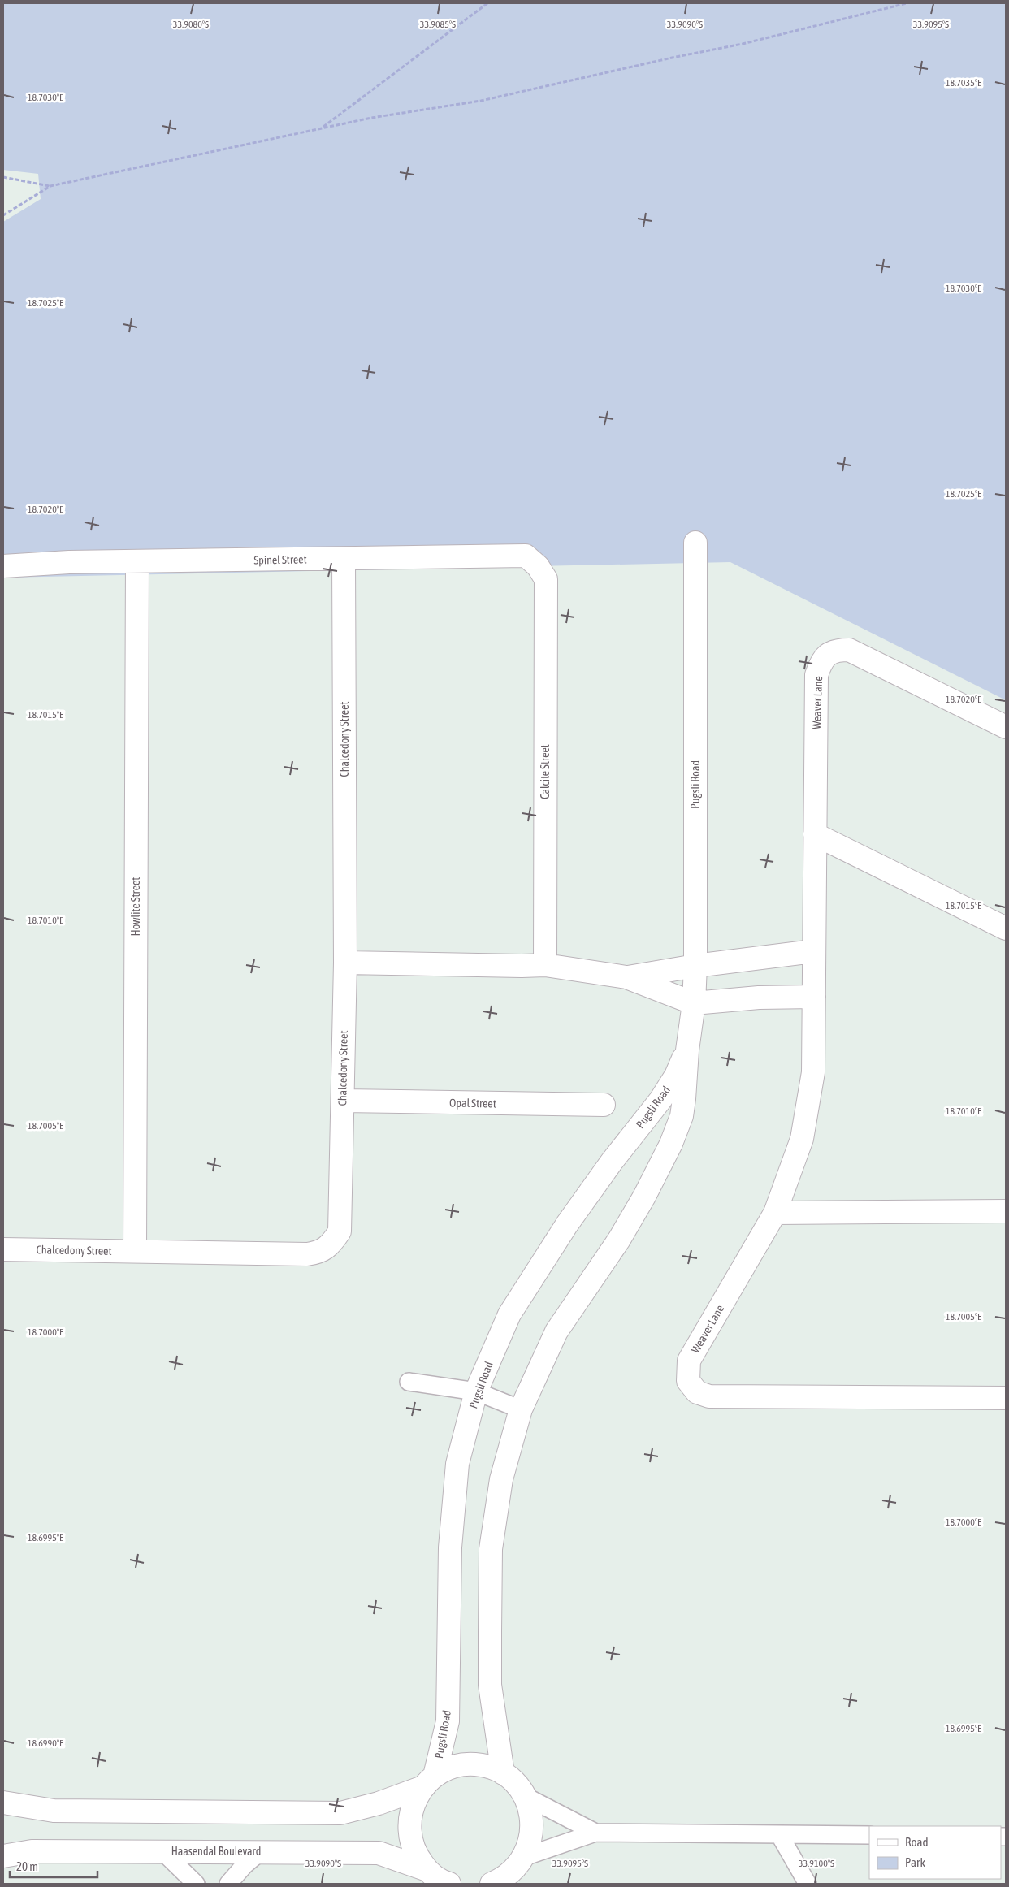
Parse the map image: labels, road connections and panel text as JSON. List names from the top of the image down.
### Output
{
  "streets": {
    "street": [
      "Spinel Street",
      "Weaver Lane",
      "Chalcedony Street",
      "Calcite Street",
      "Pugsli Road",
      "Howlite Street",
      "Opal Street",
      "Haasendal Boulevard"
    ]
  },
  "crossings": [
    ["Spinel Street", "Chalcedony Street"],
    ["Spinel Street", "Calcite Street"],
    ["Spinel Street", "Howlite Street"],
    ["Chalcedony Street", "Howlite Street"],
    ["Chalcedony Street", "Opal Street"],
    ["Pugsli Road", "Haasendal Boulevard"]
  ],
  "legend": ["Road", "Park"],
  "scale_bar": "20 m",
  "coordinates": [
    "33.9080°S",
    "33.9085°S",
    "33.9090°S",
    "33.9095°S",
    "18.7035°E",
    "18.7030°E",
    "18.7025°E",
    "18.7020°E",
    "18.7015°E",
    "18.7010°E",
    "18.7005°E",
    "18.7000°E",
    "18.6995°E",
    "18.6990°E",
    "33.9100°S"
  ]
}
